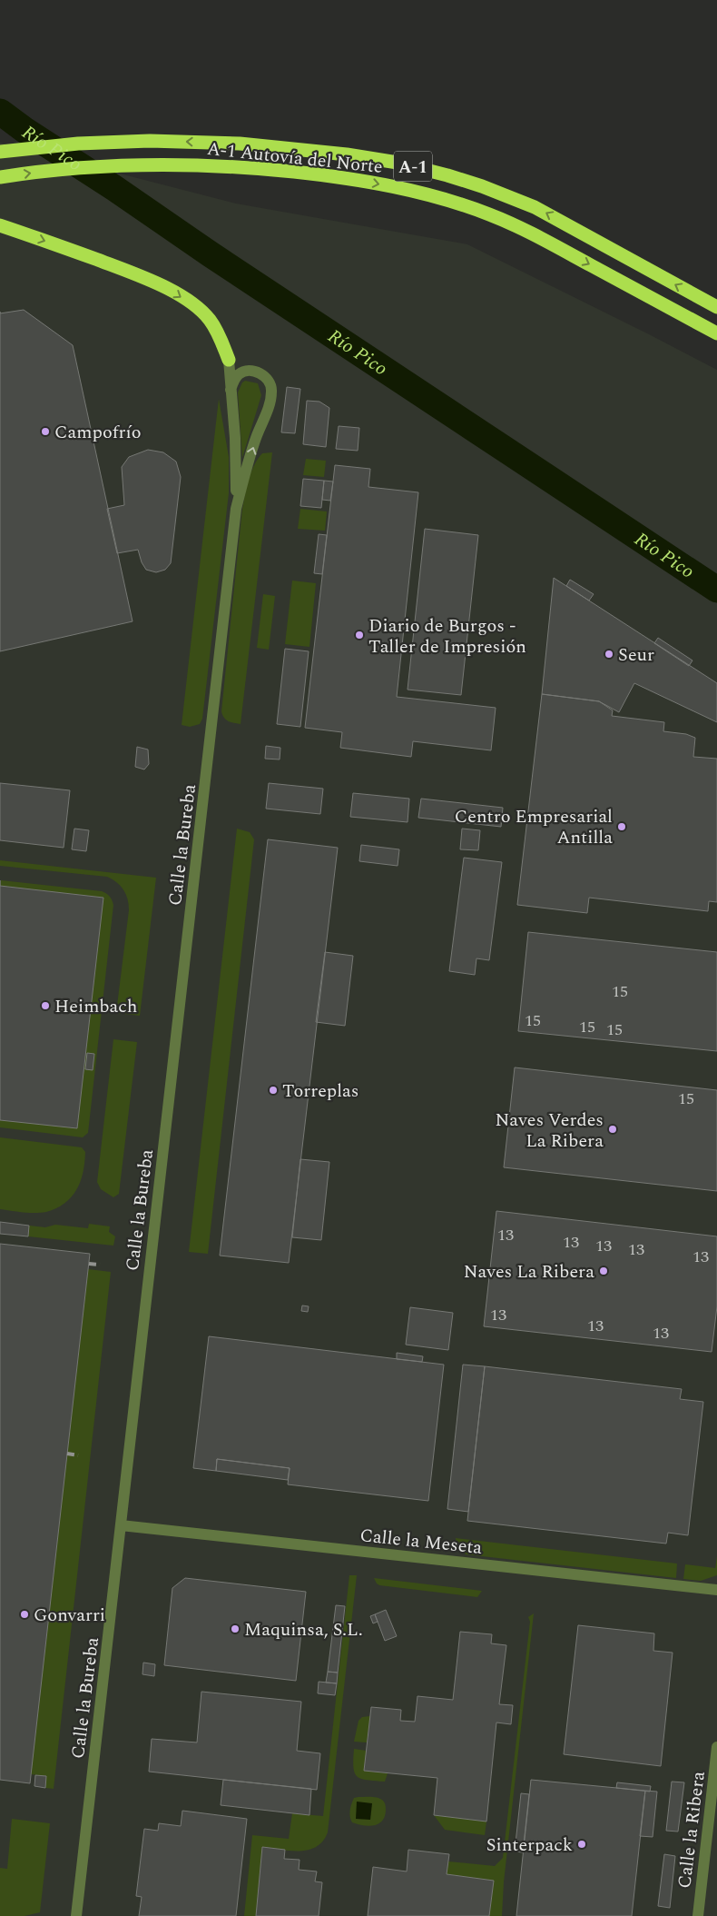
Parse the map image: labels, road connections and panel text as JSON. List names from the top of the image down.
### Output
{
  "streets": {
    "highway": ["A-1 Autovía del Norte", "A-1"],
    "street": ["Calle la Bureba", "Calle la Meseta", "Calle la Ribera"]
  },
  "crossings": [
    ["Calle la Bureba", "Calle la Meseta"]
  ],
  "water": ["Río Pico"],
  "places": [
    "Campofrío",
    "Diario de Burgos - Taller de Impresión",
    "Seur",
    "Centro Empresarial Antilla",
    "Heimbach",
    "Torreplas",
    "Naves Verdes La Ribera",
    "Naves La Ribera",
    "Gonvarri",
    "Maquinsa, S.L.",
    "Sinterpack"
  ],
  "house_numbers": [
    "15",
    "15",
    "15",
    "15",
    "15",
    "13",
    "13",
    "13",
    "13",
    "13",
    "13",
    "13",
    "13"
  ]
}
